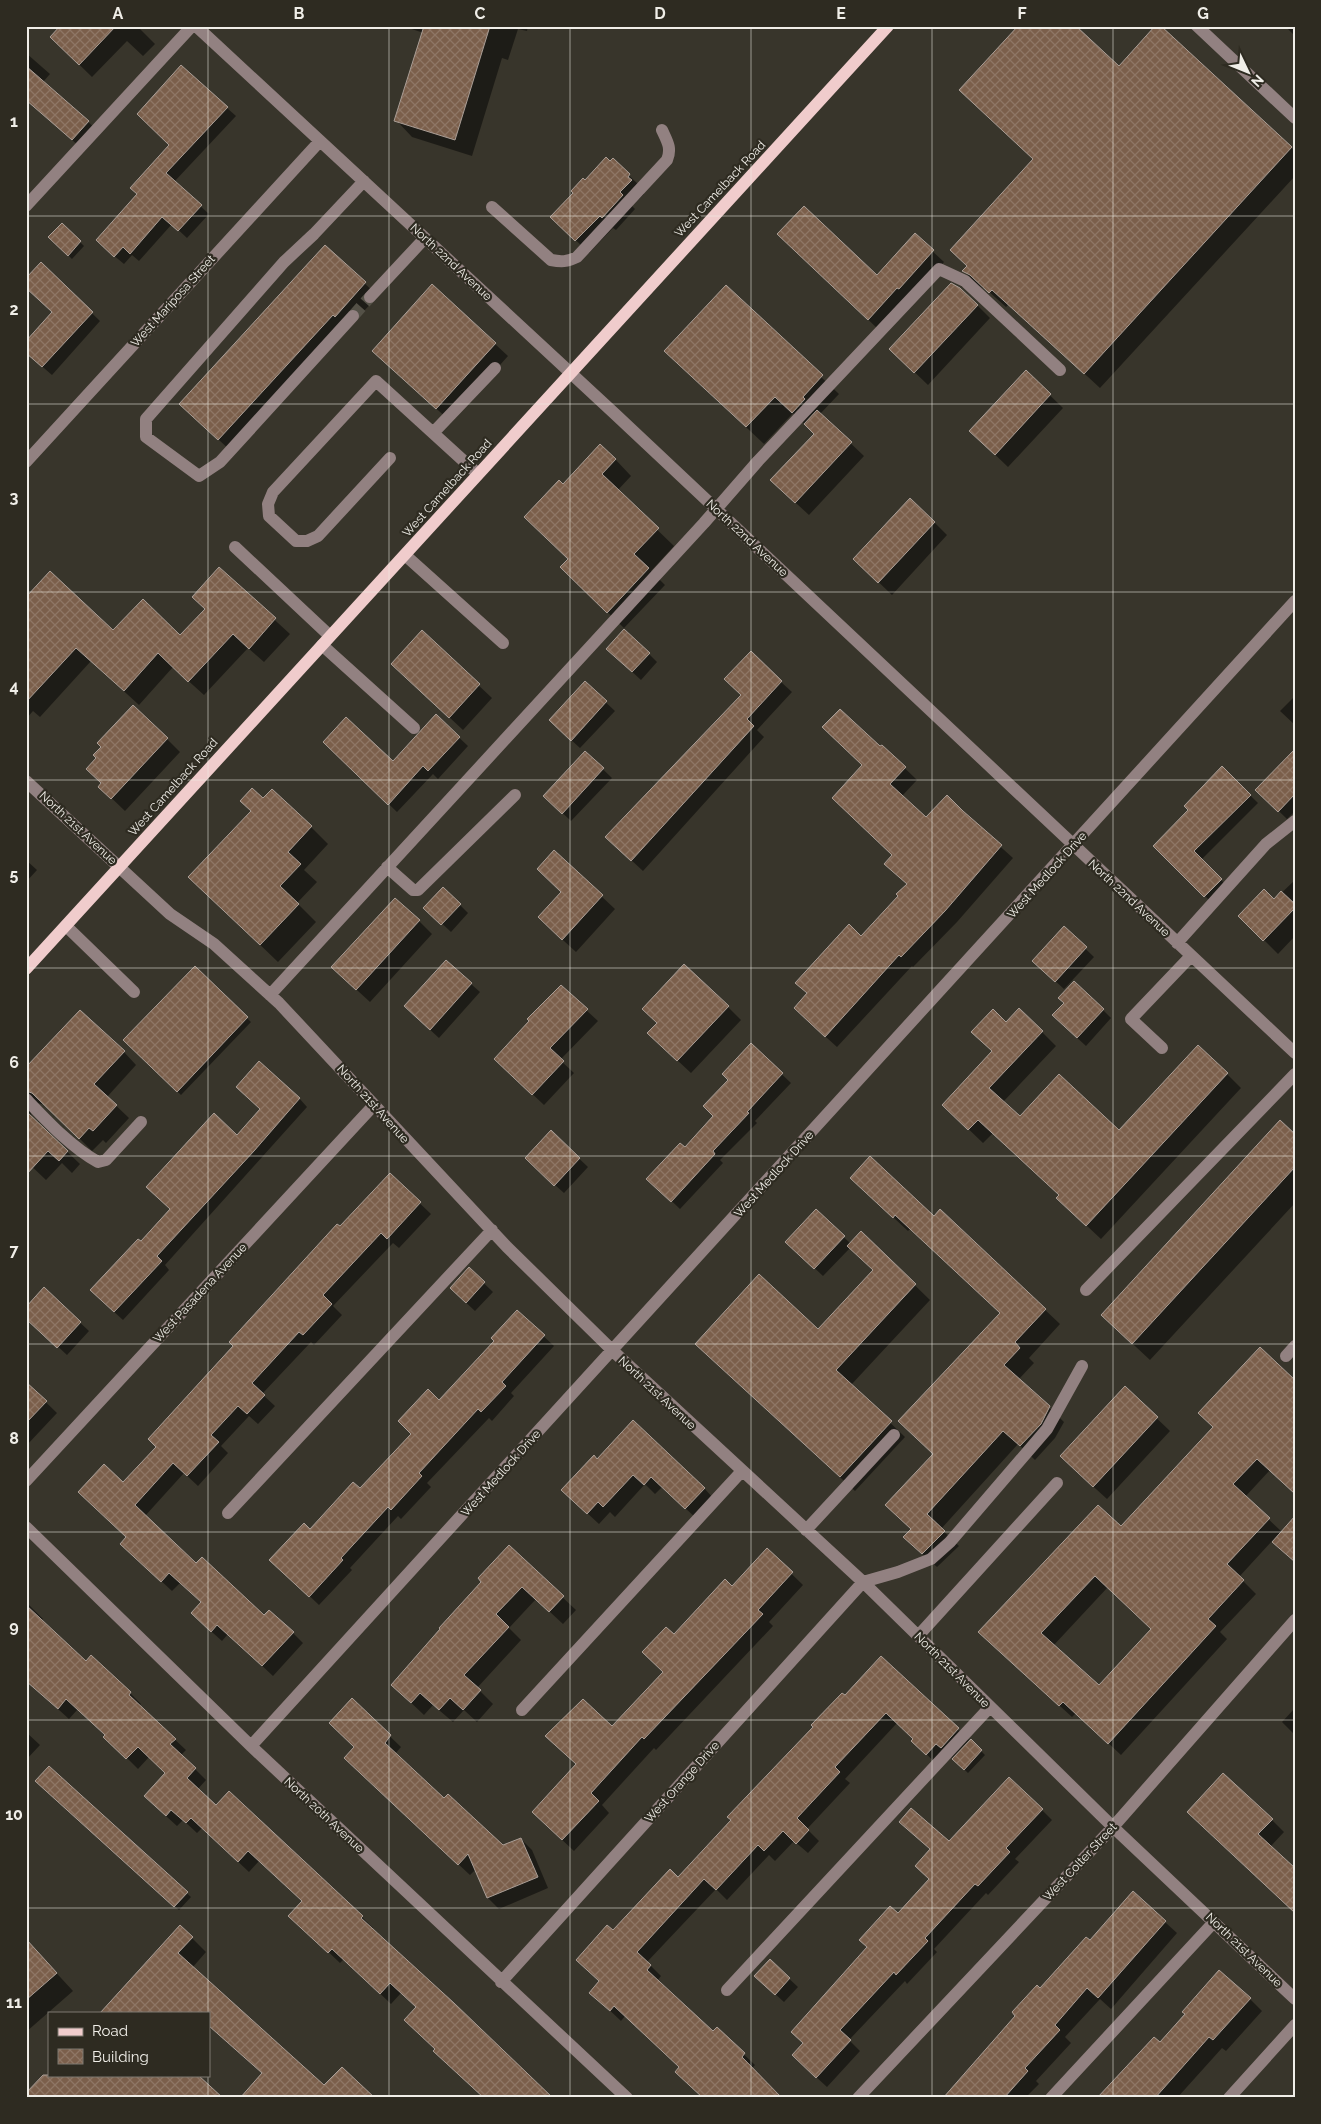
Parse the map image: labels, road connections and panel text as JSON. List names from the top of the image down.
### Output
{
  "streets": {
    "main road": ["West Camelback Road"],
    "street": [
      "North 22nd Avenue",
      "West Mariposa Street",
      "North 21st Avenue",
      "West Medlock Drive",
      "West Pasadena Avenue",
      "West Orange Drive",
      "North 20th Avenue",
      "West Colter Street"
    ]
  },
  "crossings": [
    ["West Camelback Road", "North 22nd Avenue"],
    ["West Camelback Road", "North 21st Avenue"],
    ["North 22nd Avenue", "West Mariposa Street"],
    ["North 22nd Avenue", "West Medlock Drive"],
    ["North 21st Avenue", "West Medlock Drive"],
    ["North 21st Avenue", "West Pasadena Avenue"],
    ["North 21st Avenue", "West Orange Drive"],
    ["North 21st Avenue", "West Colter Street"],
    ["West Medlock Drive", "North 20th Avenue"],
    ["West Orange Drive", "North 20th Avenue"]
  ],
  "legend": ["Road", "Building"],
  "north": "bottom right",
  "grid": {
    "columns": [
      "A",
      "B",
      "C",
      "D",
      "E",
      "F",
      "G"
    ],
    "rows": [
      "1",
      "2",
      "3",
      "4",
      "5",
      "6",
      "7",
      "8",
      "9",
      "10",
      "11"
    ]
  }
}
